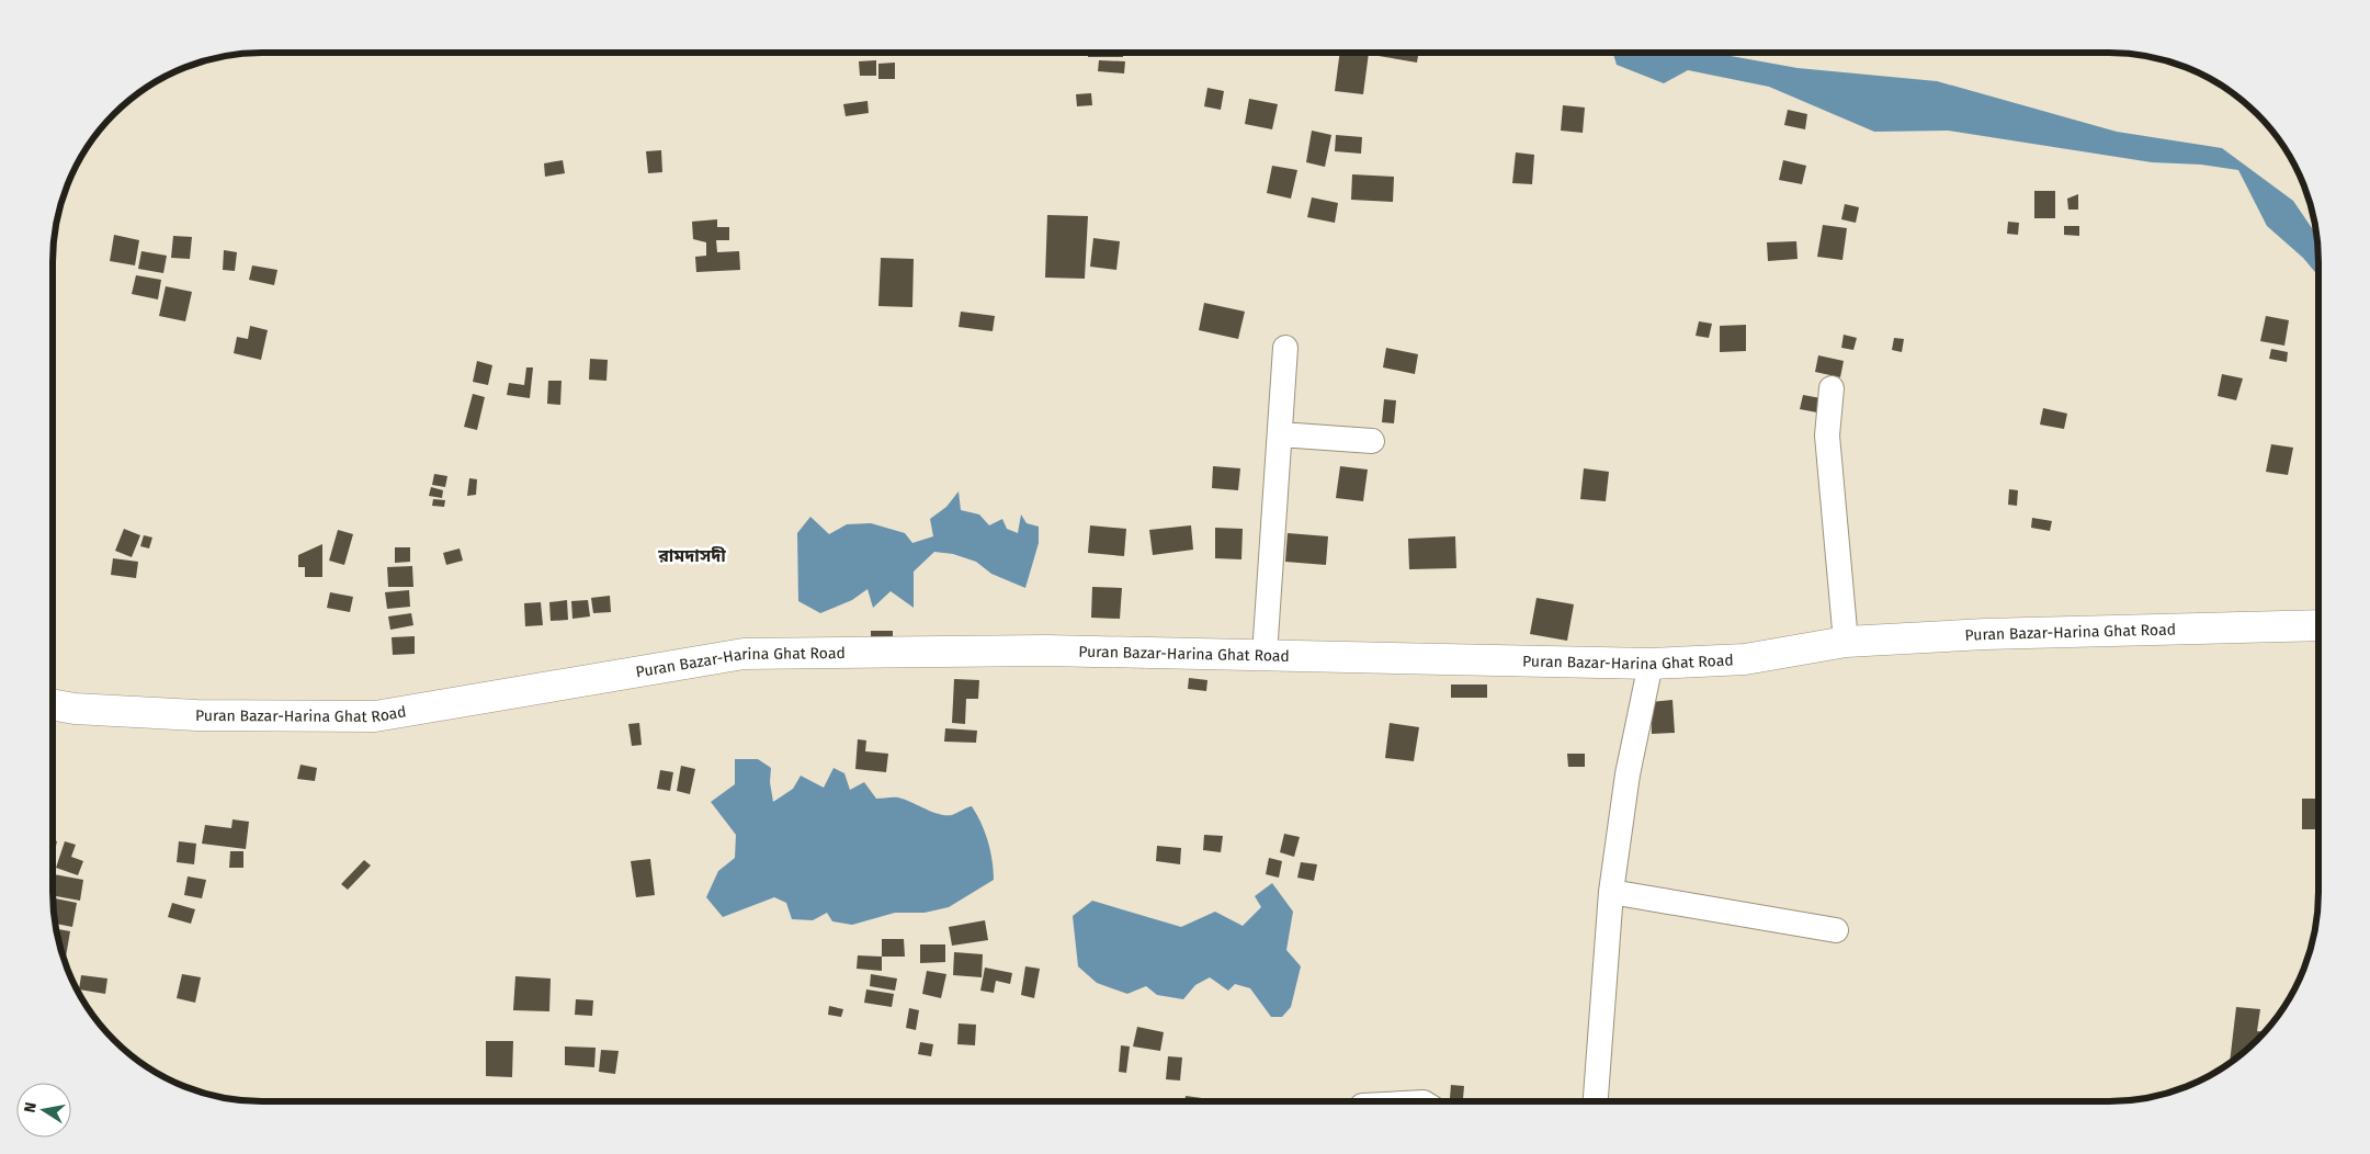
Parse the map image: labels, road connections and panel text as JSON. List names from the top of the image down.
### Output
{
  "streets": {
    "main road": ["Puran Bazar-Harina Ghat Road"]
  },
  "districts": ["রামদাসদী"],
  "north": "left"
}
